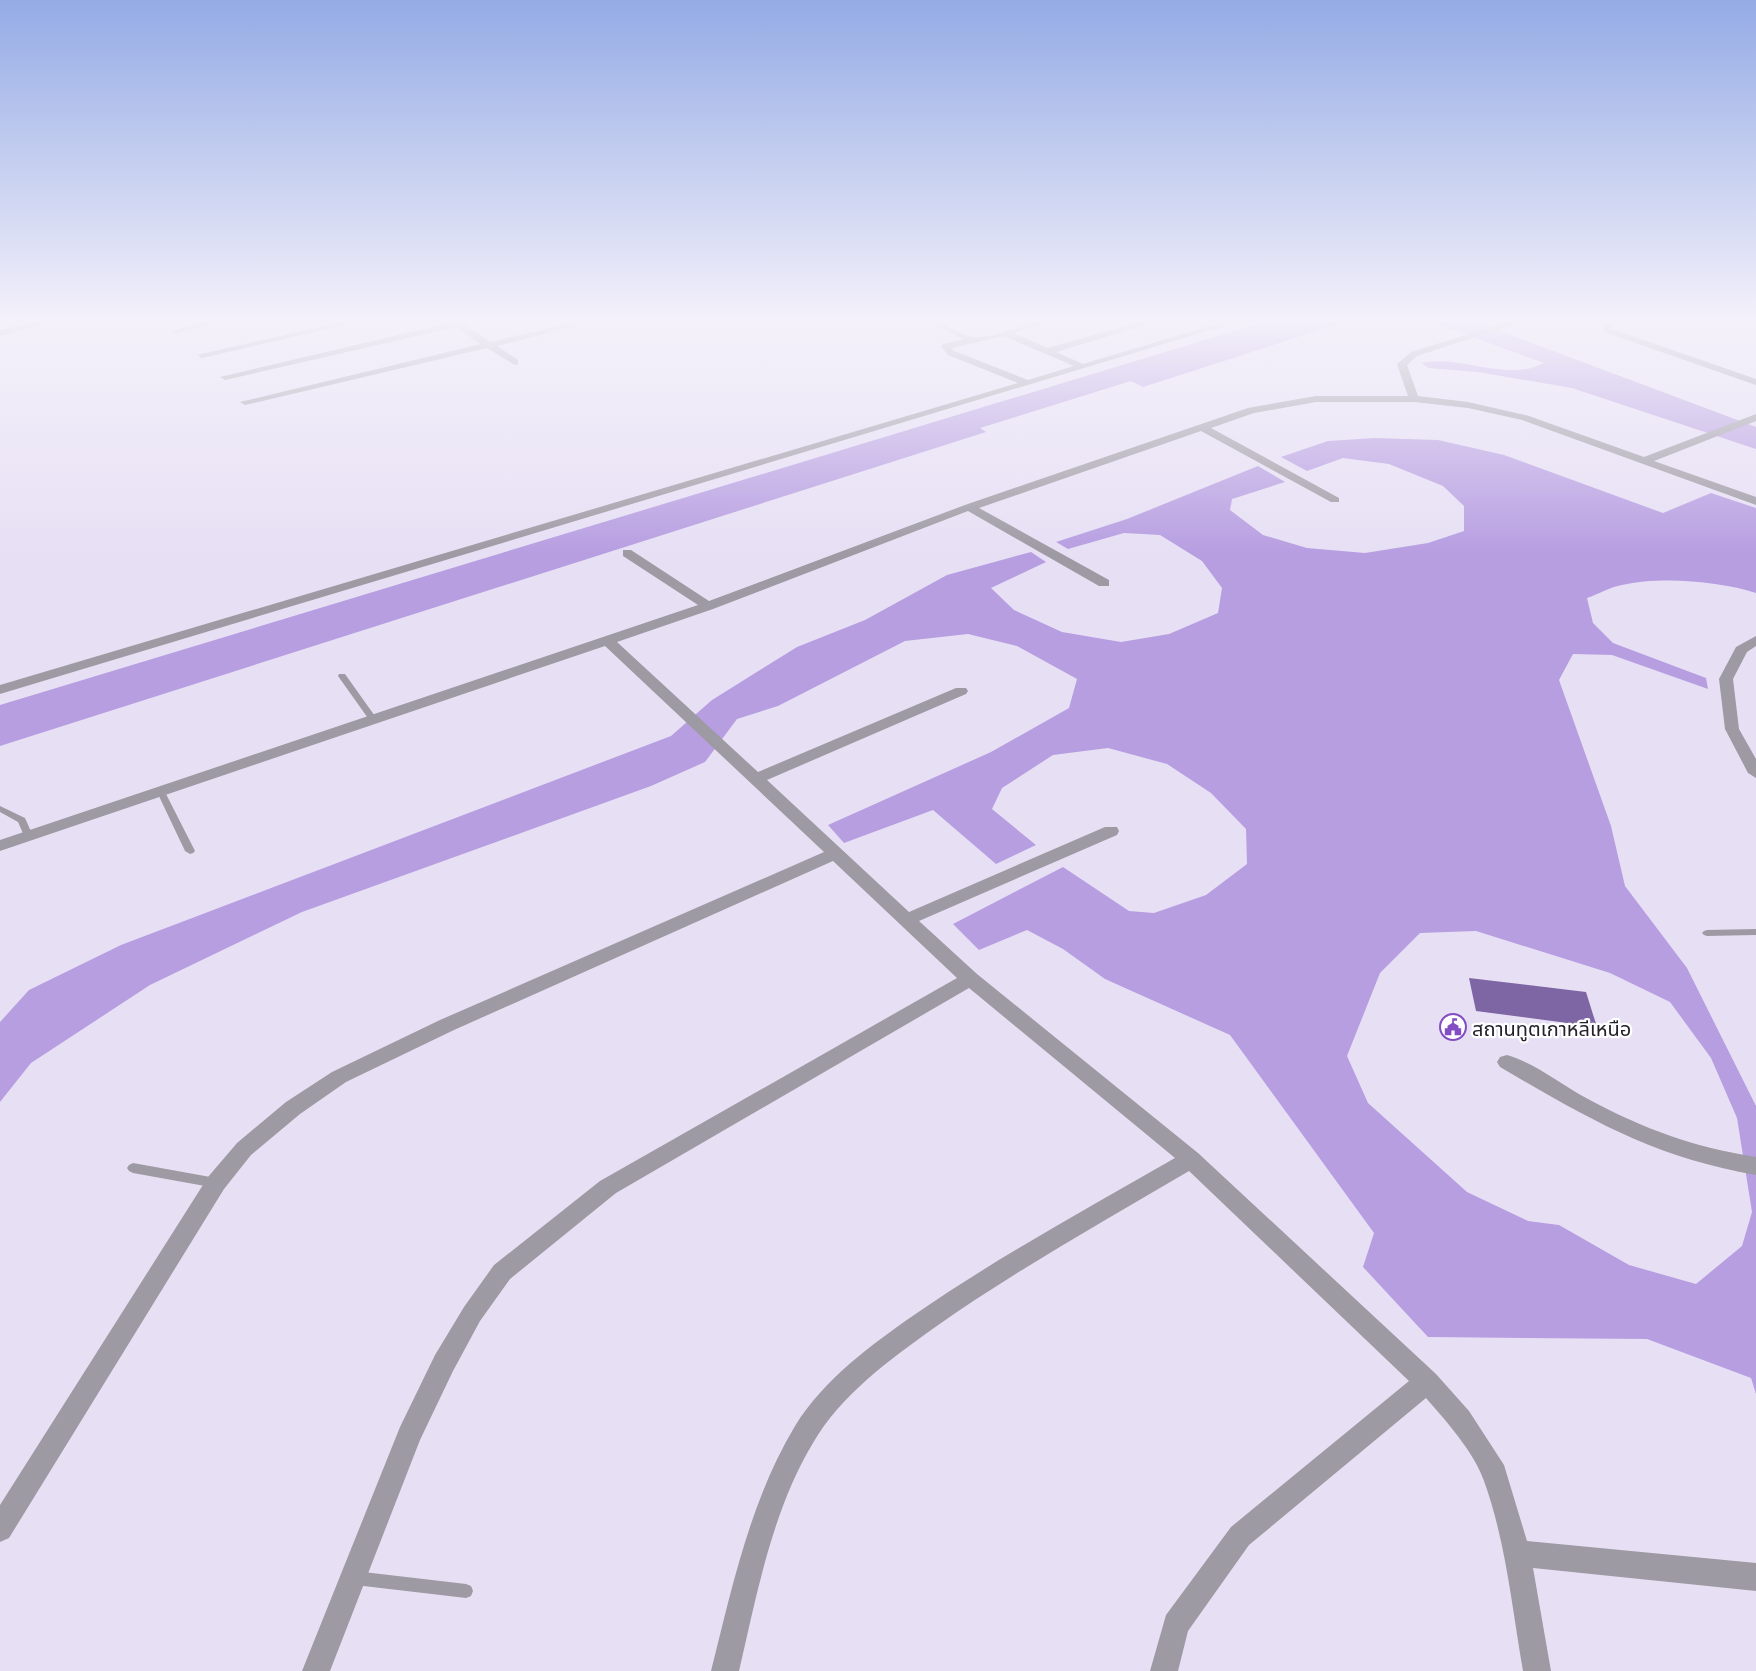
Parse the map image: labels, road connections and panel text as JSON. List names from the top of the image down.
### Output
{
  "places": {
    "public building": ["สถานทูตเกาหลีเหนือ"]
  }
}
